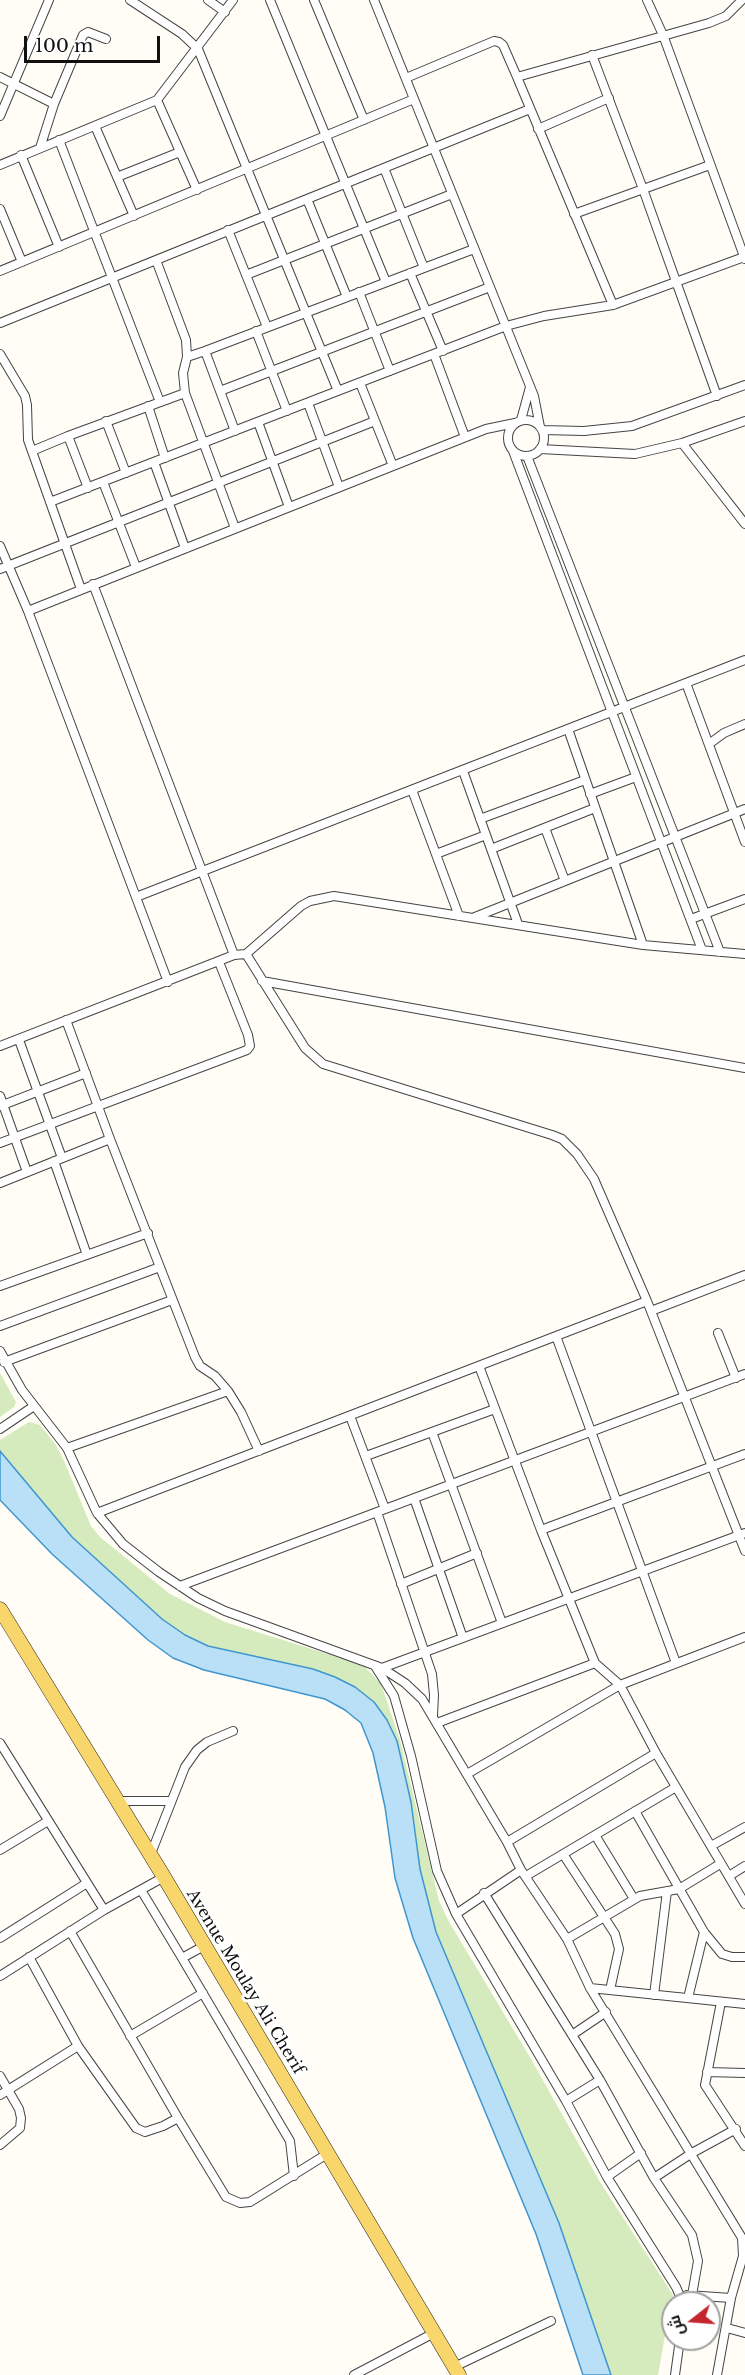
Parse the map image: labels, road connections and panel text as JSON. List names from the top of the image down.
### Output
{
  "streets": {
    "main road": ["Avenue Moulay Ali Cherif"]
  },
  "scale_bar": "100 m",
  "north": "left"
}
